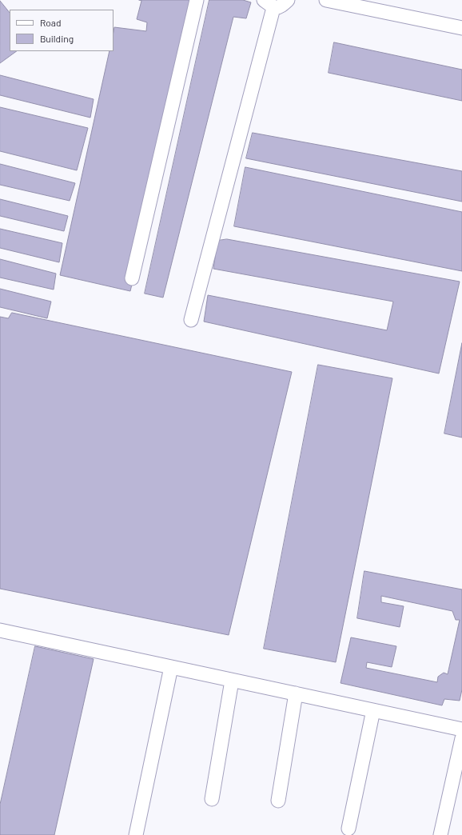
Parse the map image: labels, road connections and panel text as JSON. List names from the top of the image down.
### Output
{
  "legend": ["Road", "Building"]
}
